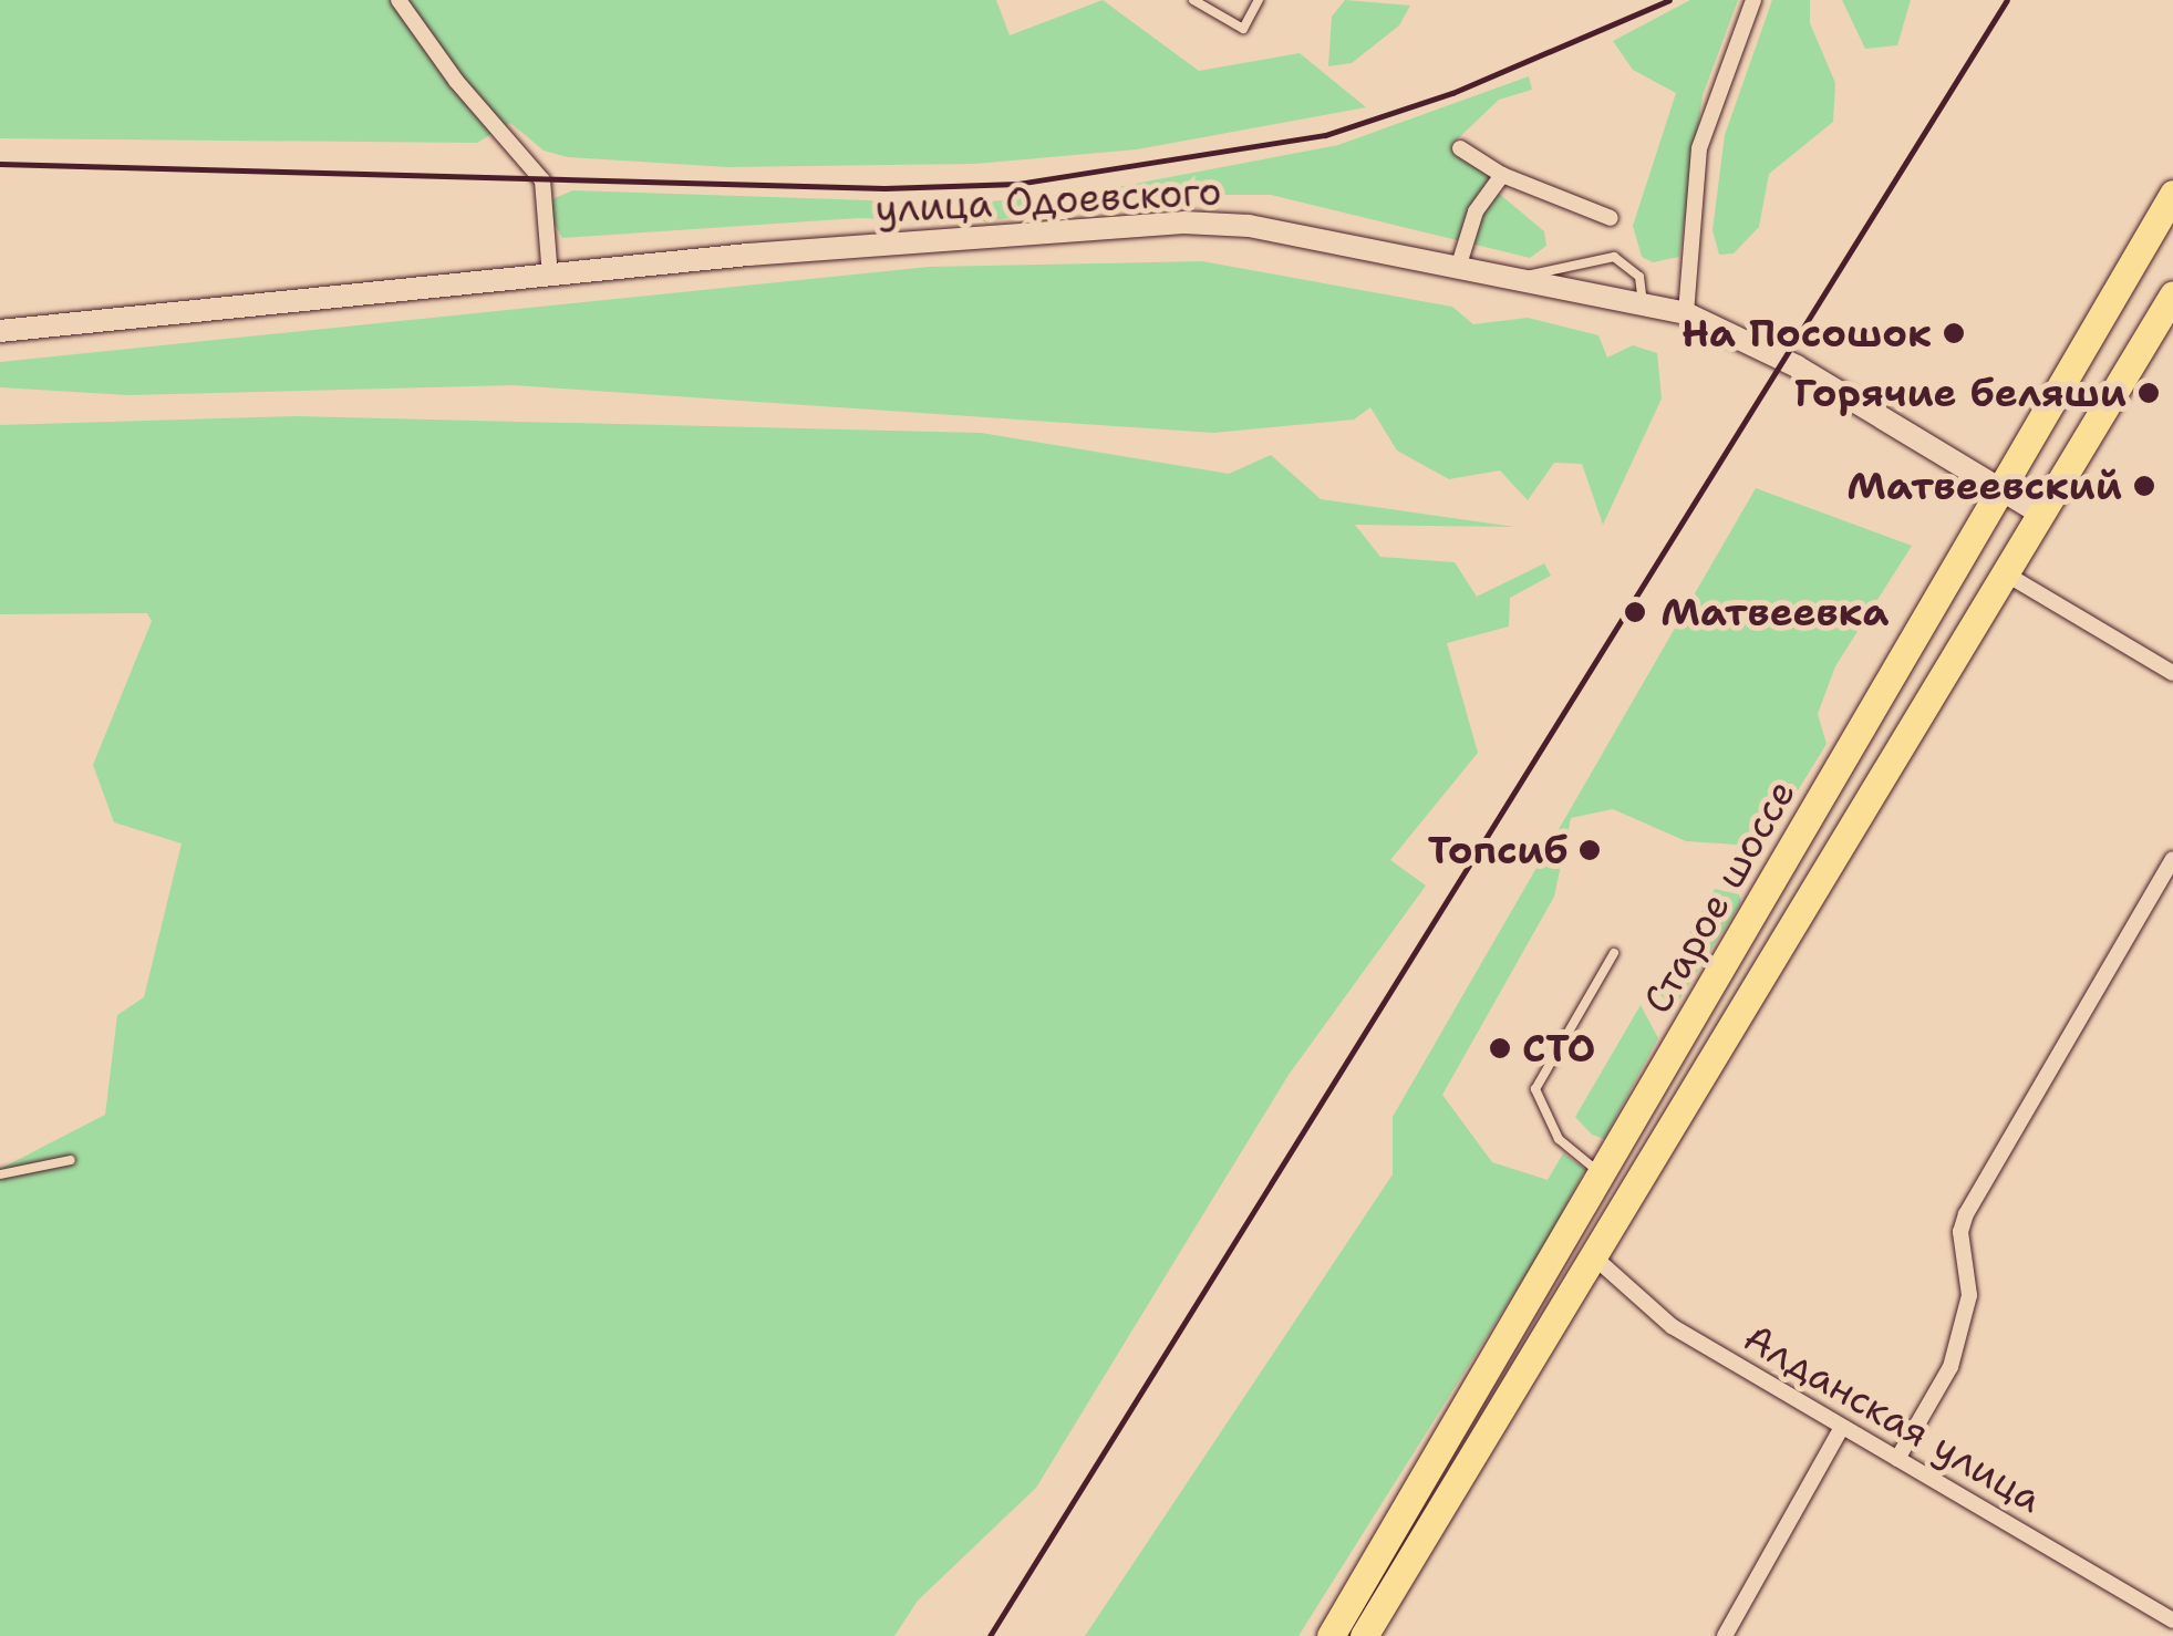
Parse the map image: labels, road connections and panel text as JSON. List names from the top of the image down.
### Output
{
  "streets": {
    "highway": ["Старое шоссе"],
    "street": ["улица Одоевского", "Алданская улица"]
  },
  "crossings": [
    ["улица Одоевского", "Старое шоссе"],
    ["Старое шоссе", "Алданская улица"]
  ],
  "places": [
    "На Посошок",
    "Горячие беляши",
    "Матвеевский",
    "Матвеевка",
    "Топсиб",
    "СТО"
  ]
}
